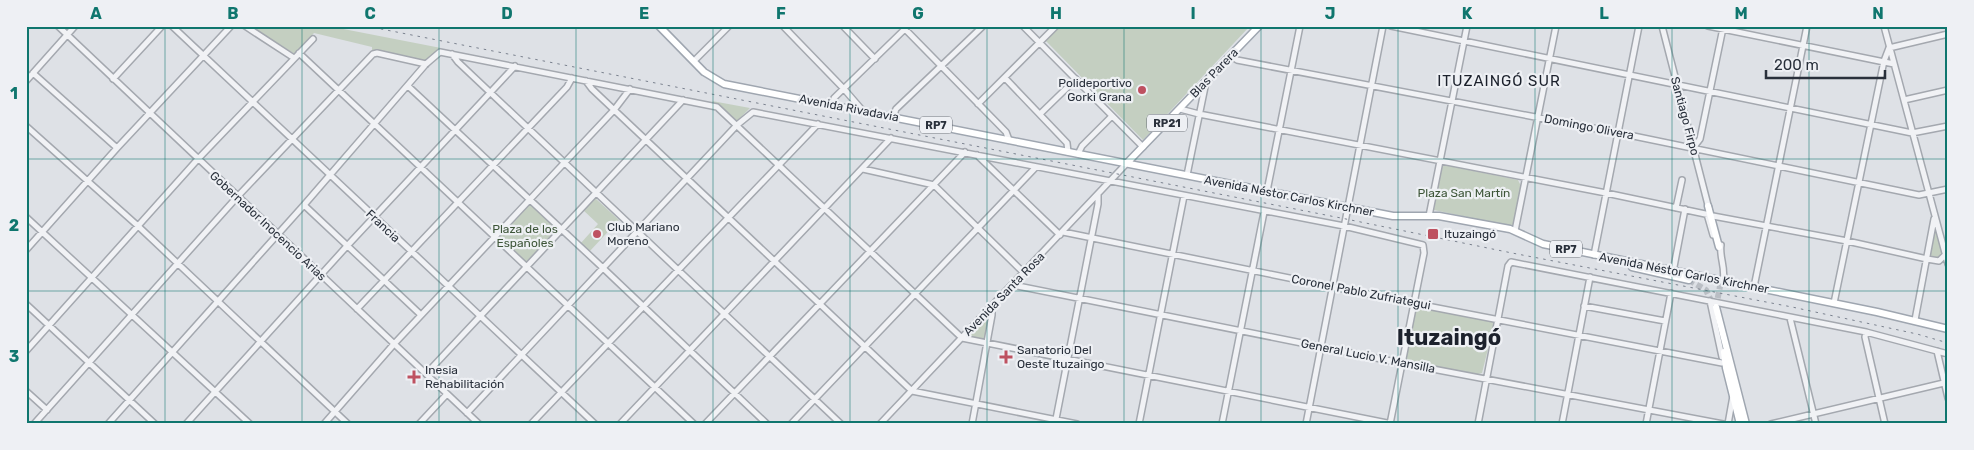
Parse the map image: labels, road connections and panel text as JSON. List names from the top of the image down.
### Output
{
  "streets": {
    "main road": [
      "Blas Parera",
      "Avenida Rivadavia",
      "Santiago Firpo",
      "RP21",
      "RP7",
      "Avenida Néstor Carlos Kirchner"
    ],
    "street": [
      "Domingo Olivera",
      "Gobernador Inocencio Arias",
      "Francia",
      "Coronel Pablo Zufriategui",
      "Avenida Santa Rosa",
      "General Lucio V. Mansilla"
    ]
  },
  "crossings": [
    ["Blas Parera", "Avenida Rivadavia"],
    ["Blas Parera", "Domingo Olivera"],
    ["Blas Parera", "Avenida Néstor Carlos Kirchner"],
    ["Blas Parera", "Avenida Santa Rosa"],
    ["Avenida Rivadavia", "RP7"],
    ["Avenida Rivadavia", "Avenida Néstor Carlos Kirchner"],
    ["Avenida Rivadavia", "Coronel Pablo Zufriategui"],
    ["Avenida Rivadavia", "Avenida Santa Rosa"],
    ["Santiago Firpo", "Domingo Olivera"],
    ["Avenida Néstor Carlos Kirchner", "Avenida Santa Rosa"],
    ["Coronel Pablo Zufriategui", "Avenida Santa Rosa"],
    ["Avenida Santa Rosa", "General Lucio V. Mansilla"]
  ],
  "districts": ["ITUZAINGÓ SUR", "Ituzaingó"],
  "parks": ["Plaza San Martín", "Plaza de los Españoles"],
  "places": {
    "other": ["Polideportivo Gorki Grana", "Club Mariano Moreno"],
    "transit": ["Ituzaingó"],
    "health": ["Sanatorio Del Oeste Ituzaingo", "Inesia Rehabilitación"]
  },
  "scale_bar": "200 m",
  "grid": {
    "columns": [
      "A",
      "B",
      "C",
      "D",
      "E",
      "F",
      "G",
      "H",
      "I",
      "J",
      "K",
      "L",
      "M",
      "N"
    ],
    "rows": ["1", "2", "3"]
  }
}
